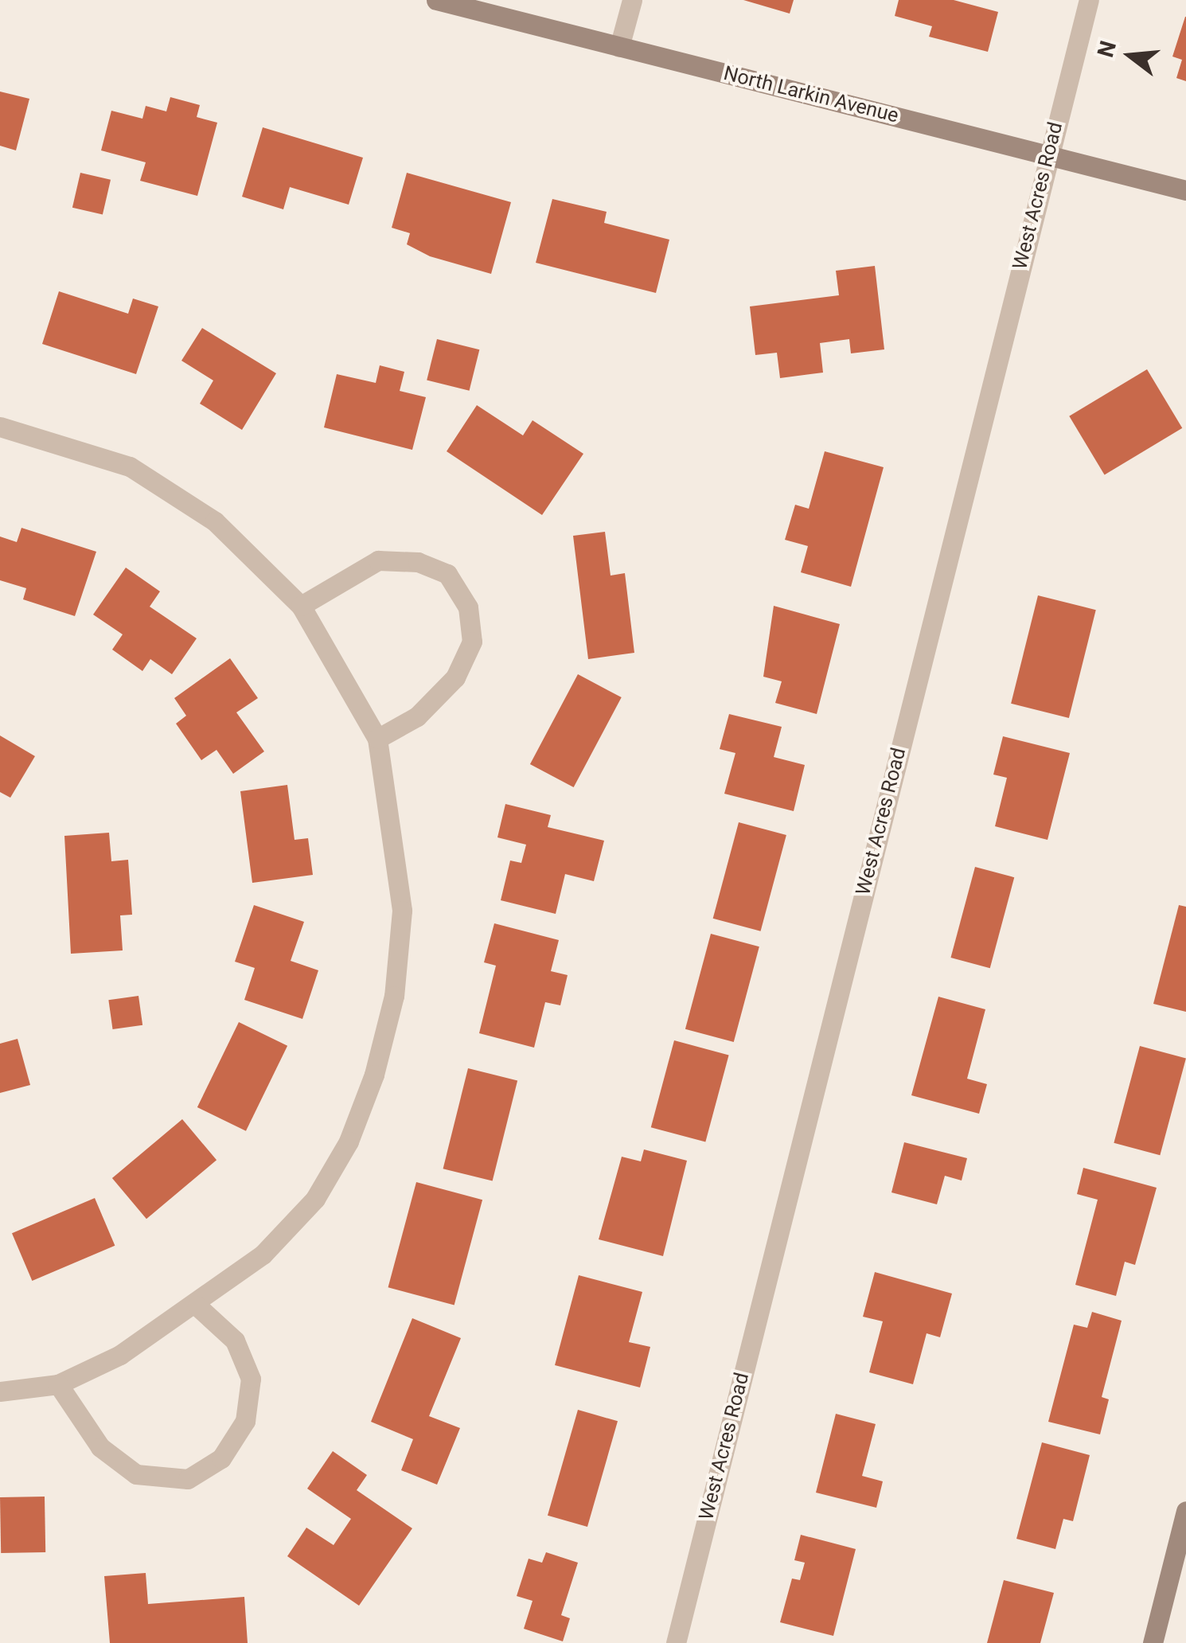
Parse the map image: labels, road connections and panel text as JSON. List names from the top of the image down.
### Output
{
  "streets": {
    "main road": ["North Larkin Avenue"],
    "street": ["West Acres Road"]
  },
  "crossings": [
    ["North Larkin Avenue", "West Acres Road"]
  ],
  "north": "left"
}
